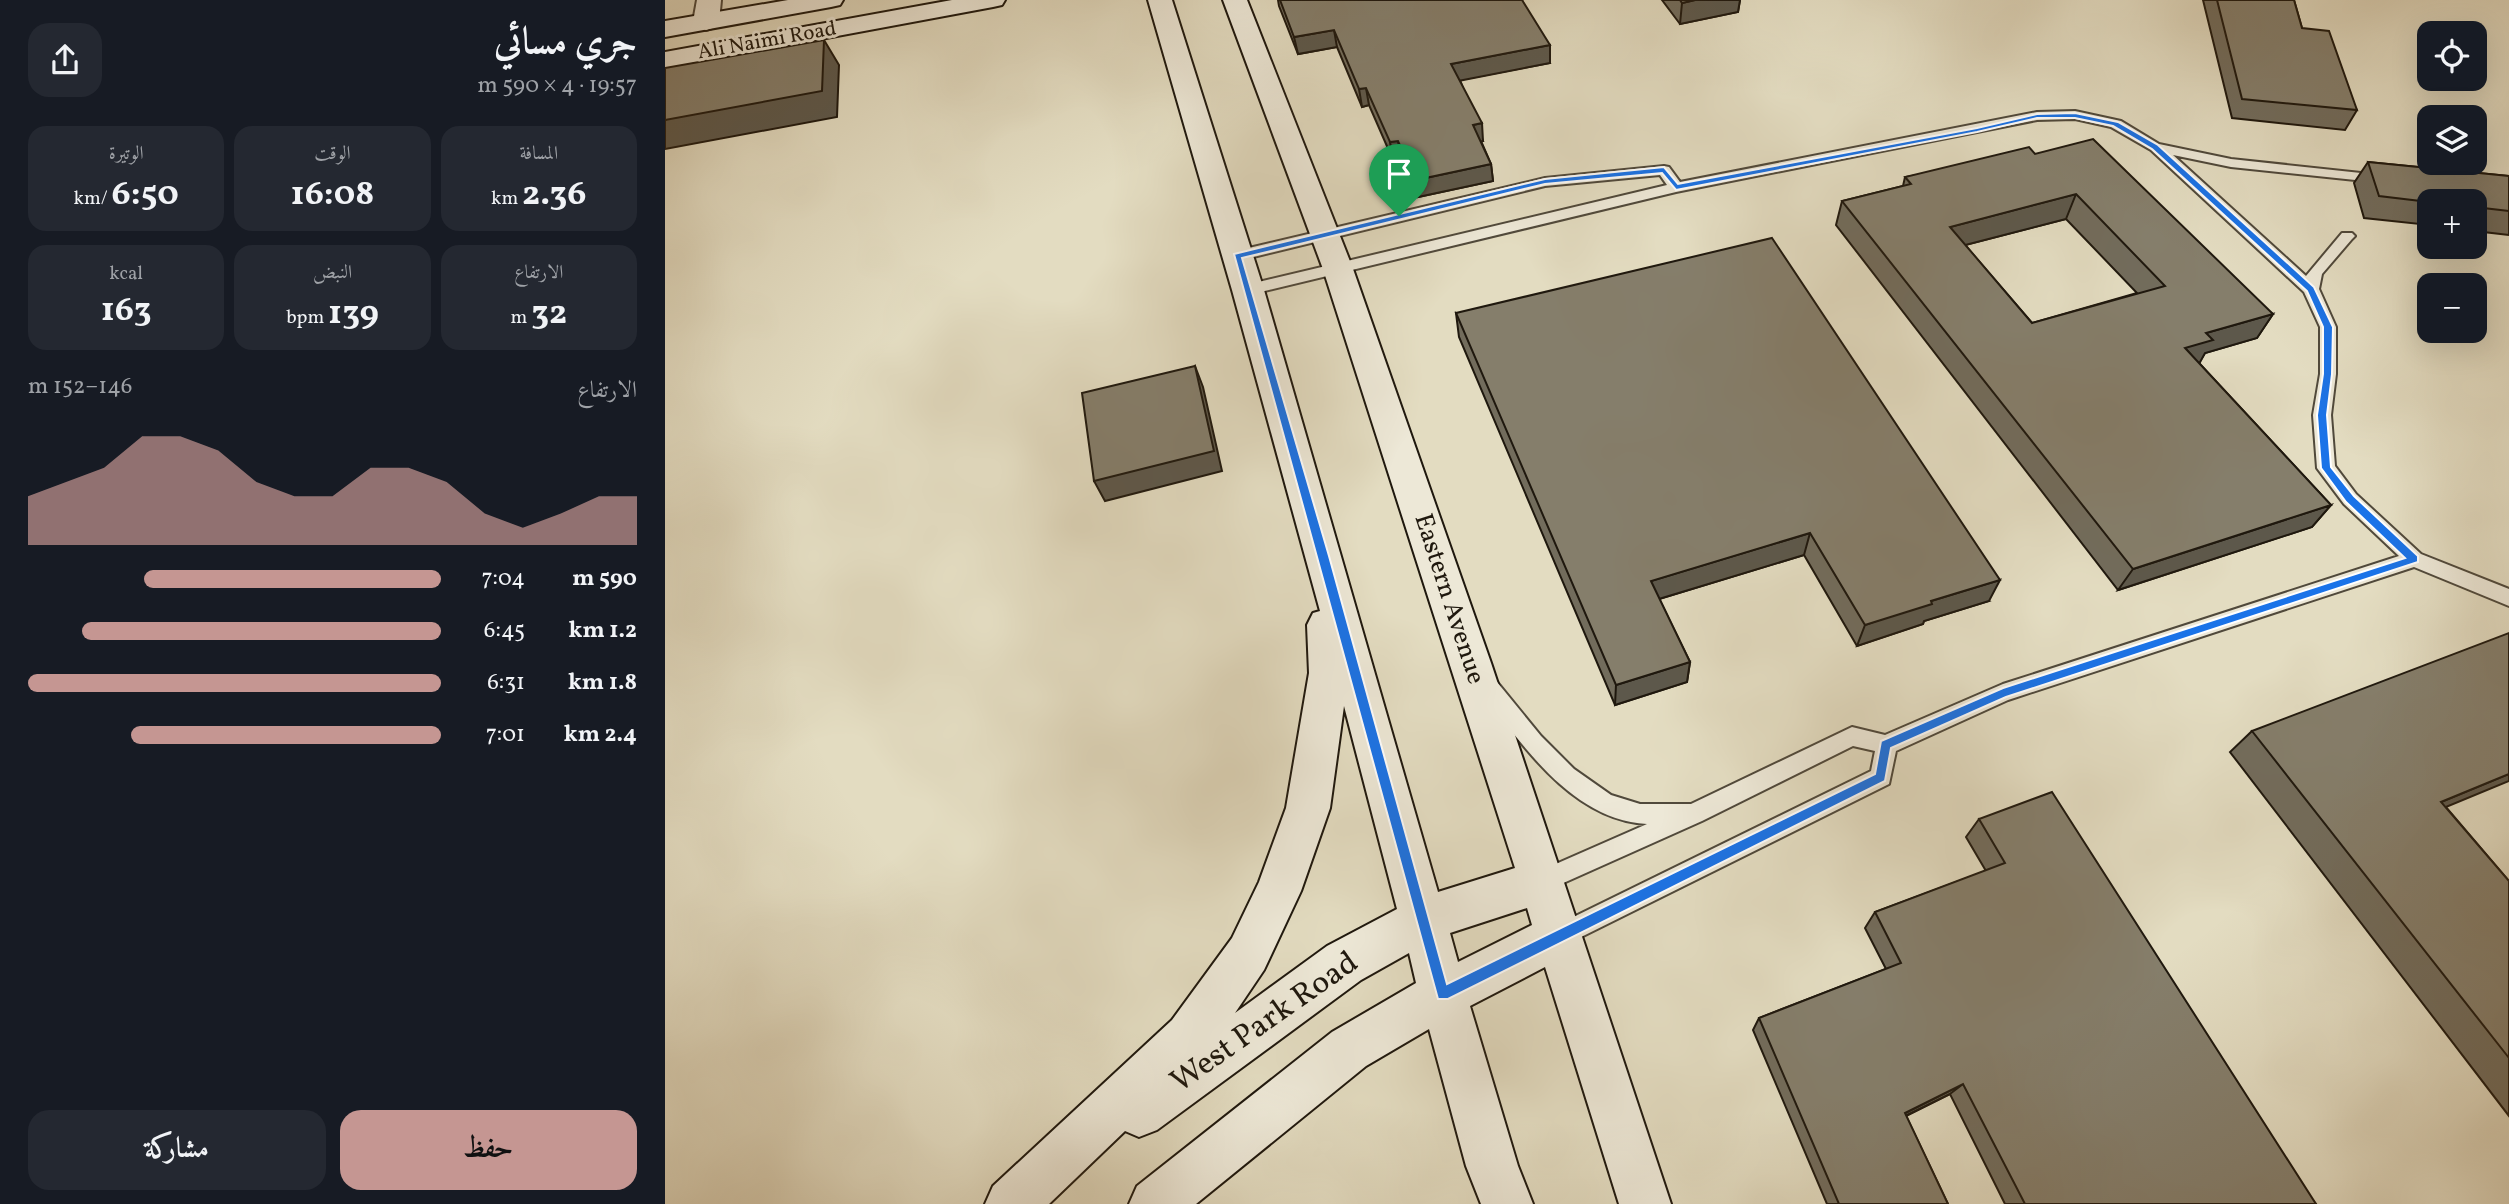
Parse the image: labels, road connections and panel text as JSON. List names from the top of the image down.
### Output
{
  "streets": {
    "main road": ["Ali Naimi Road", "Eastern Avenue", "West Park Road"]
  },
  "crossings": [
    ["Eastern Avenue", "West Park Road"]
  ],
  "page": {
    "heading": ["جري مسائي", "19:57 · 4 × 590 m"],
    "map_buttons": ["+", "−"],
    "stats": [
      ["المسافة", "2.36 km"],
      ["الوقت", "16:08"],
      ["الوتيرة", "6:50 /km"],
      ["الارتفاع", "32 m"],
      ["النبض", "139 bpm"],
      ["kcal", "163"]
    ],
    "chart": ["الارتفاع", "146–152 m"],
    "list": [
      {
        "name": "590 m",
        "note": "7:04"
      },
      {
        "name": "1.2 km",
        "note": "6:45"
      },
      {
        "name": "1.8 km",
        "note": "6:31"
      },
      {
        "name": "2.4 km",
        "note": "7:01"
      }
    ],
    "buttons": ["حفظ", "مشاركة"]
  }
}
